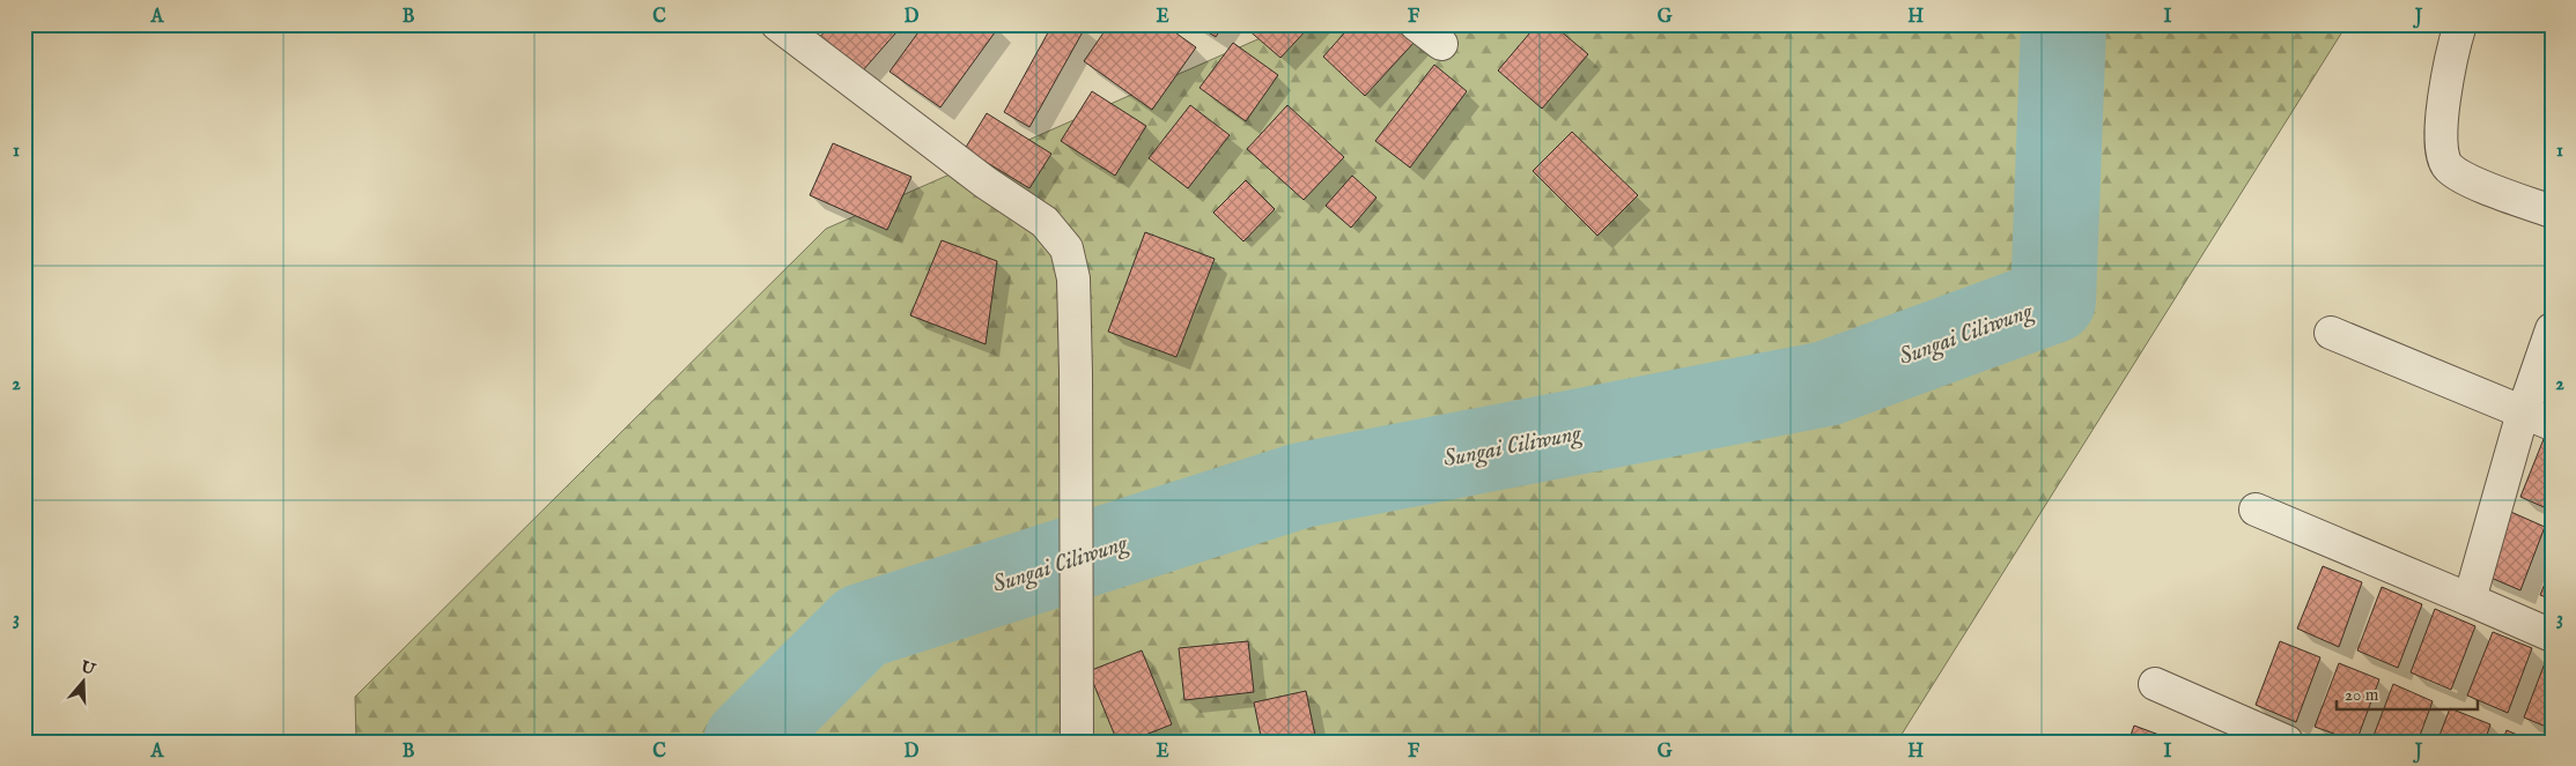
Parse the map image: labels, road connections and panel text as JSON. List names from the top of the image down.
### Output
{
  "water": ["Sungai Ciliwung"],
  "scale_bar": "20 m",
  "north": "top",
  "grid": {
    "columns": [
      "A",
      "B",
      "C",
      "D",
      "E",
      "F",
      "G",
      "H",
      "I",
      "J"
    ],
    "rows": ["1", "2", "3"]
  }
}
